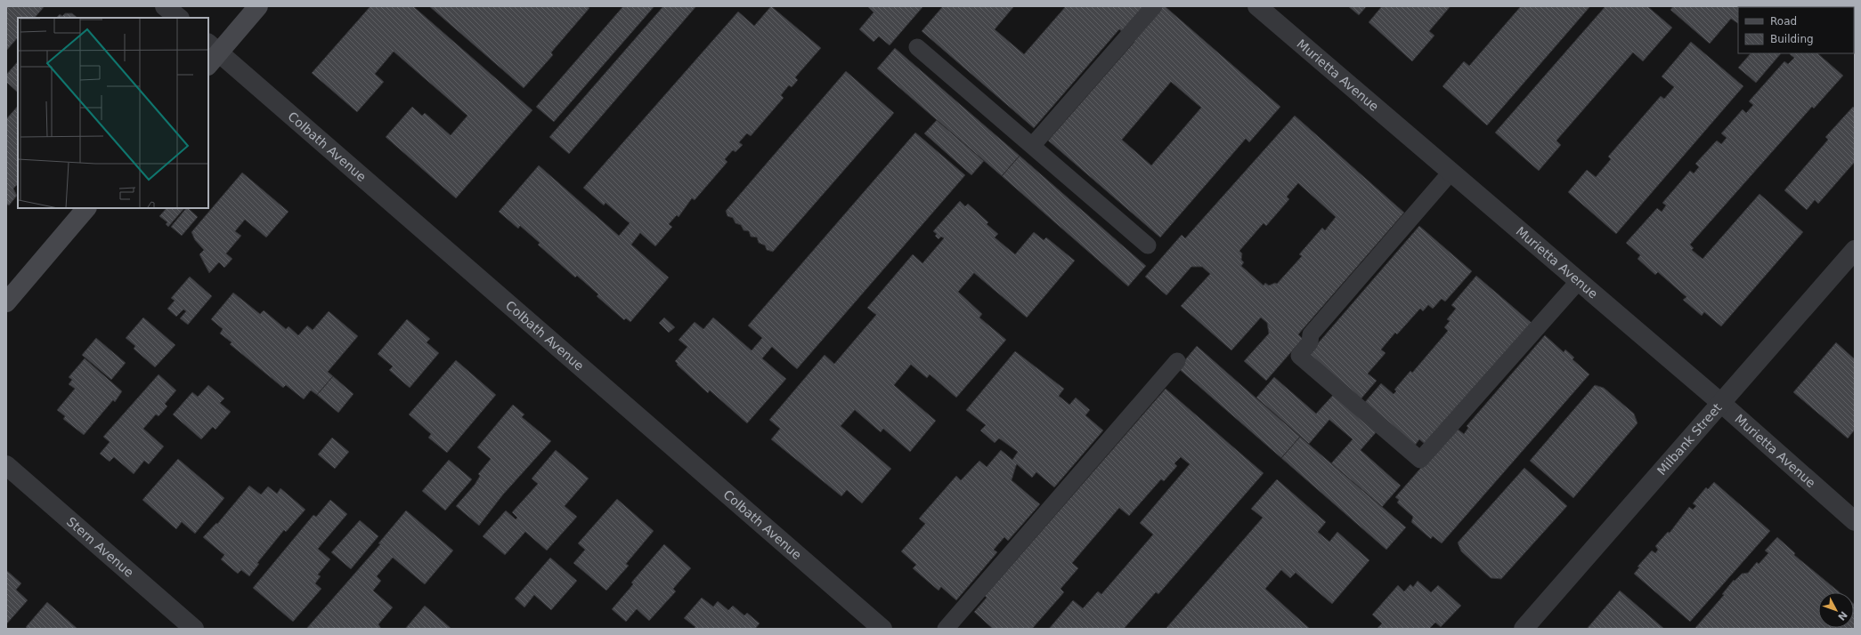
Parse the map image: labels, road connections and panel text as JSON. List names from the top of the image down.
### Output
{
  "streets": {
    "street": [
      "Murietta Avenue",
      "Colbath Avenue",
      "Milbank Street",
      "Stern Avenue"
    ]
  },
  "crossings": [
    ["Murietta Avenue", "Milbank Street"]
  ],
  "legend": ["Road", "Building"],
  "north": "bottom right"
}
